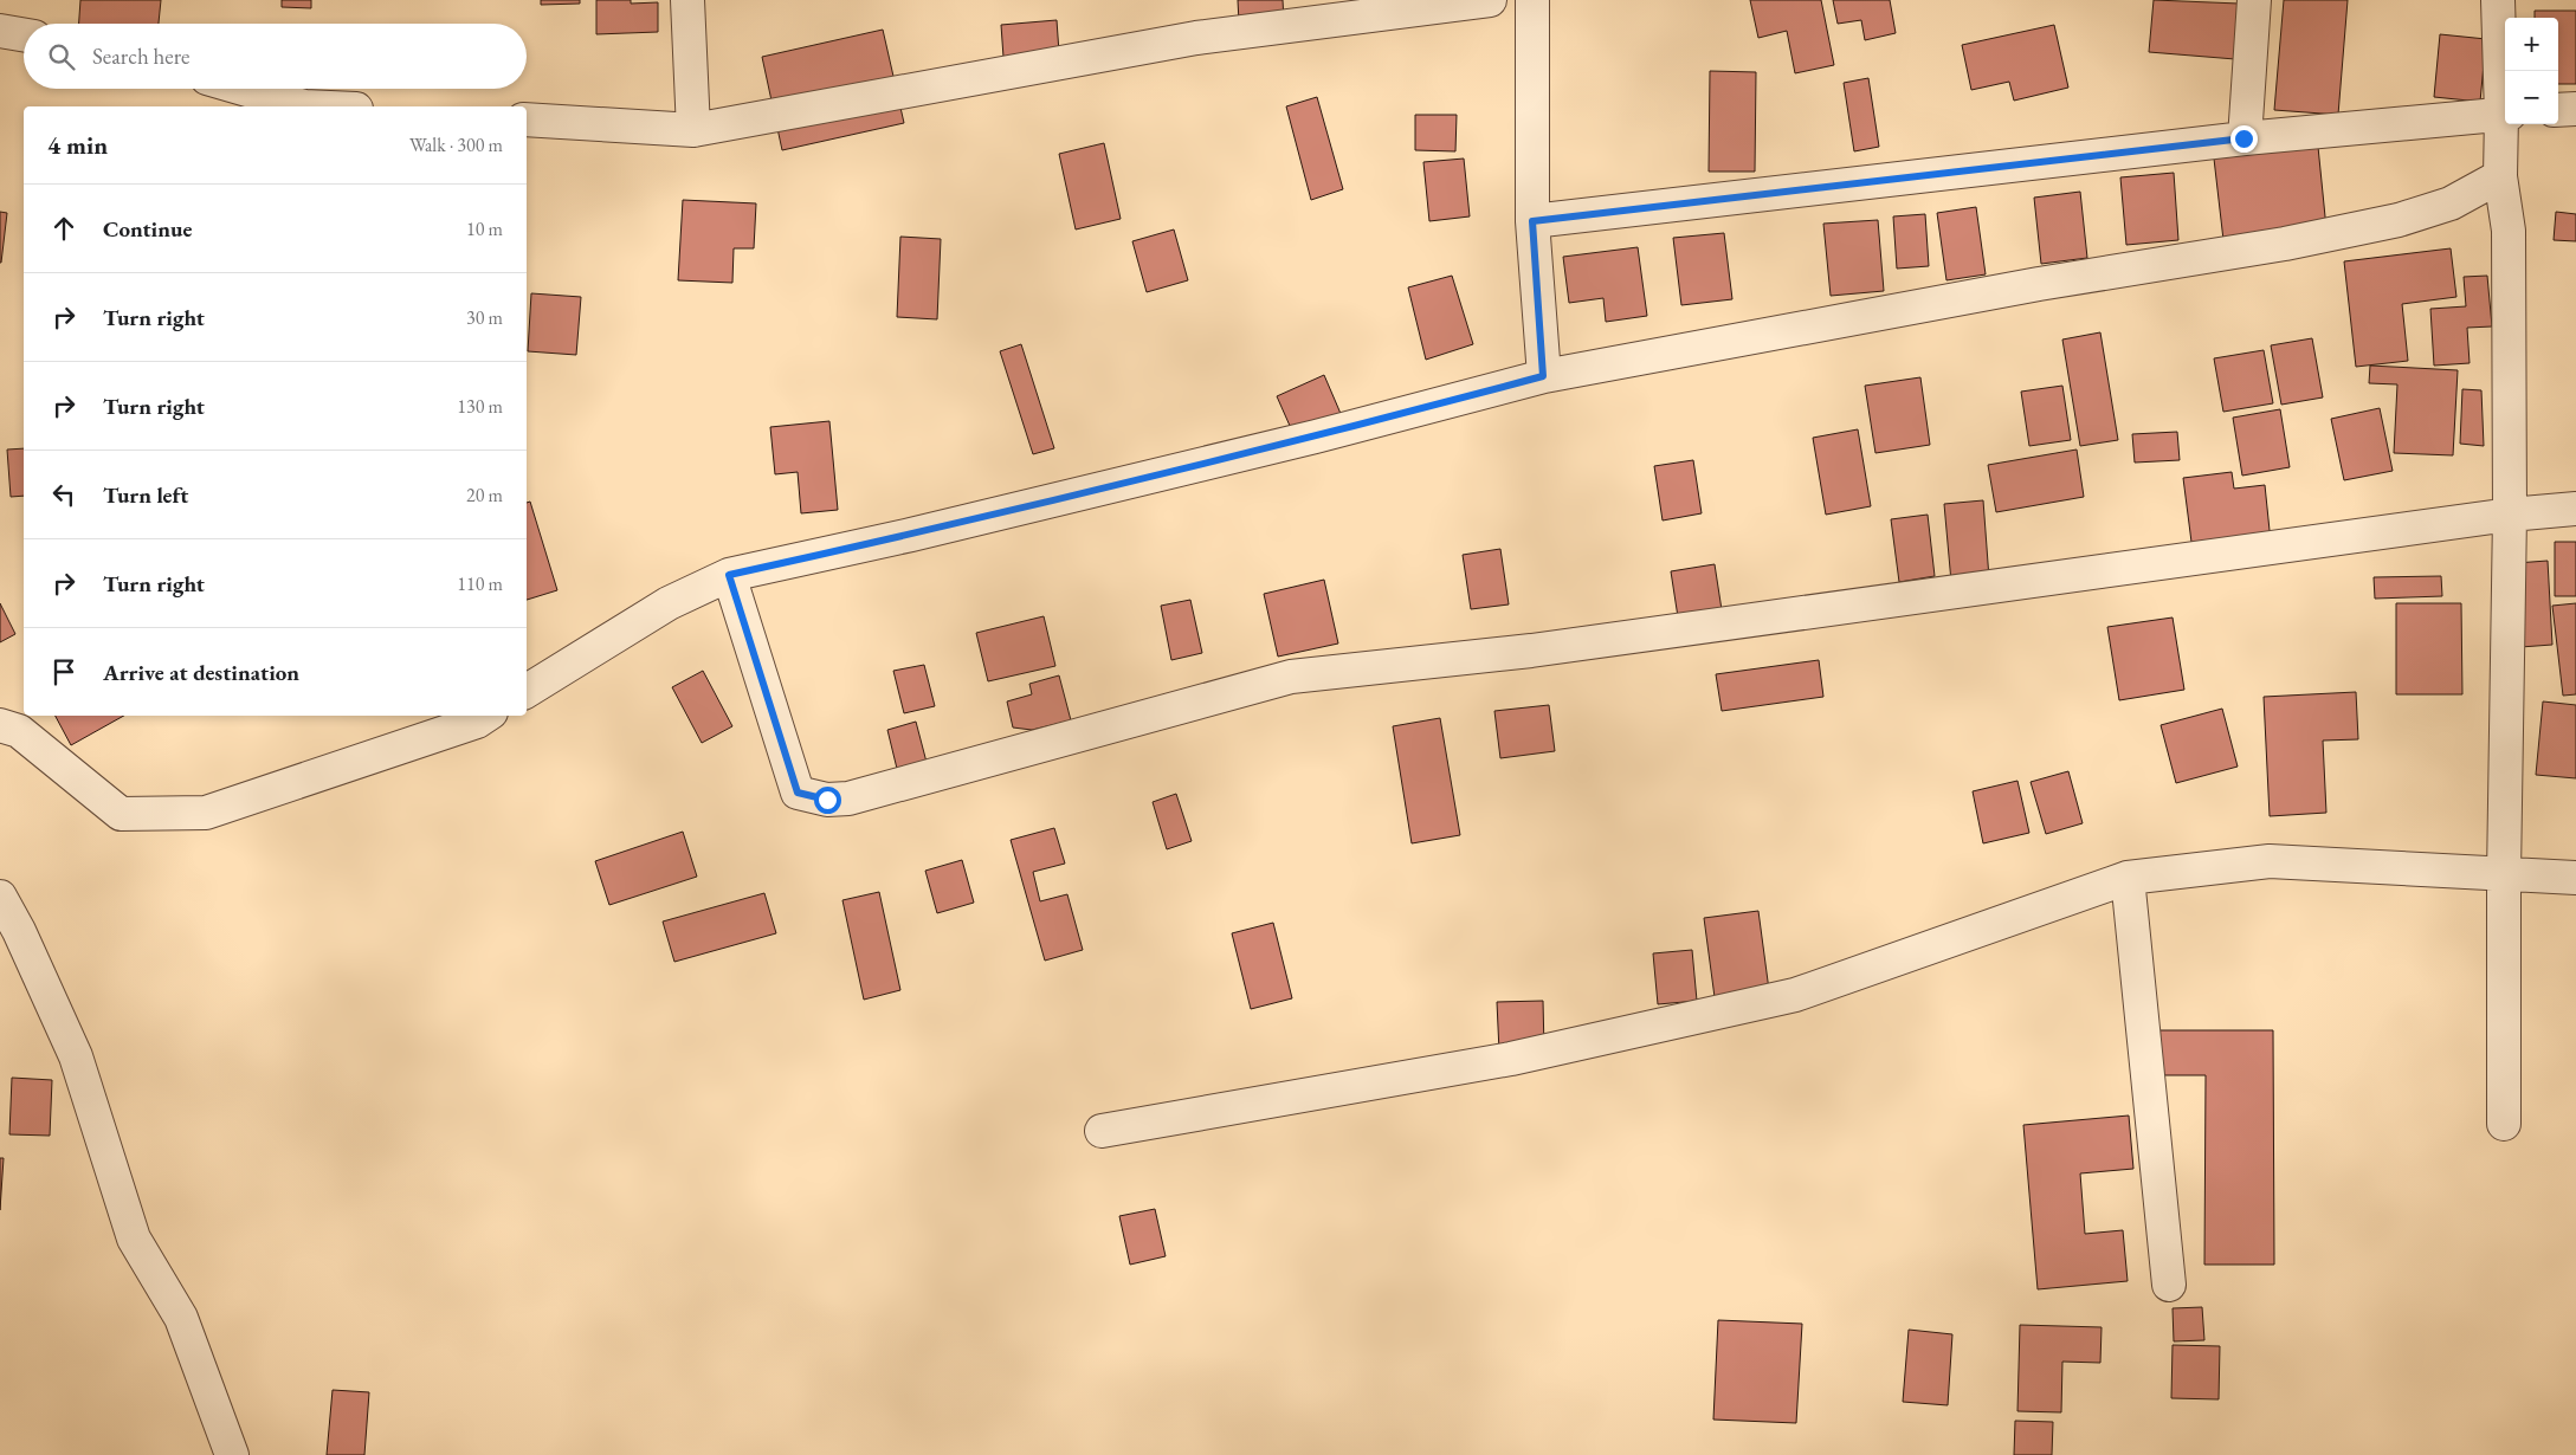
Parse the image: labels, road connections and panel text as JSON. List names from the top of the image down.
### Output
{
  "page": {
    "map_buttons": ["+", "−"],
    "search": "Search here",
    "heading": ["4 min", "Walk · 300 m"],
    "list": [
      ["Continue", "10 m"],
      ["Turn right", "30 m"],
      ["Turn right", "130 m"],
      ["Turn left", "20 m"],
      ["Turn right", "110 m"],
      "Arrive at destination"
    ]
  }
}
